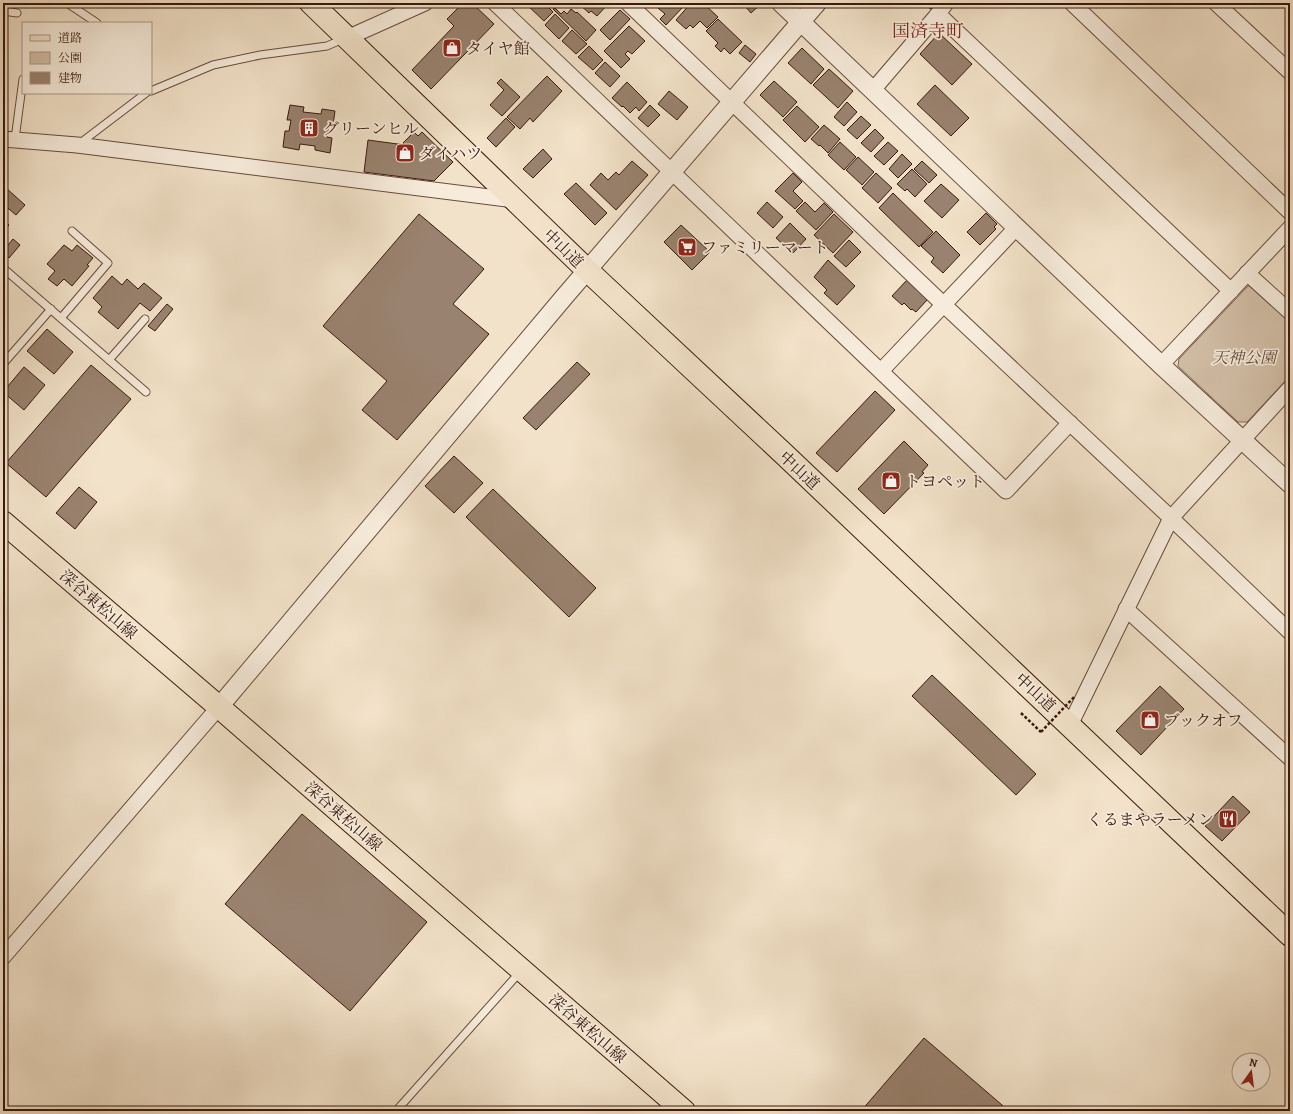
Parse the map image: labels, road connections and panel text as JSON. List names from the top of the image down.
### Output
{
  "streets": {
    "main road": ["中山道", "深谷東松山線"]
  },
  "districts": ["国済寺町"],
  "parks": ["天神公園"],
  "places": {
    "shop": [
      "タイヤ館",
      "ダイハツ",
      "トヨペット",
      "ブックオフ"
    ],
    "building": ["グリーンヒル"],
    "supermarket": ["ファミリーマート"],
    "restaurant": ["くるまやラーメン"]
  },
  "legend": ["道路", "公園", "建物"],
  "north": "top"
}
